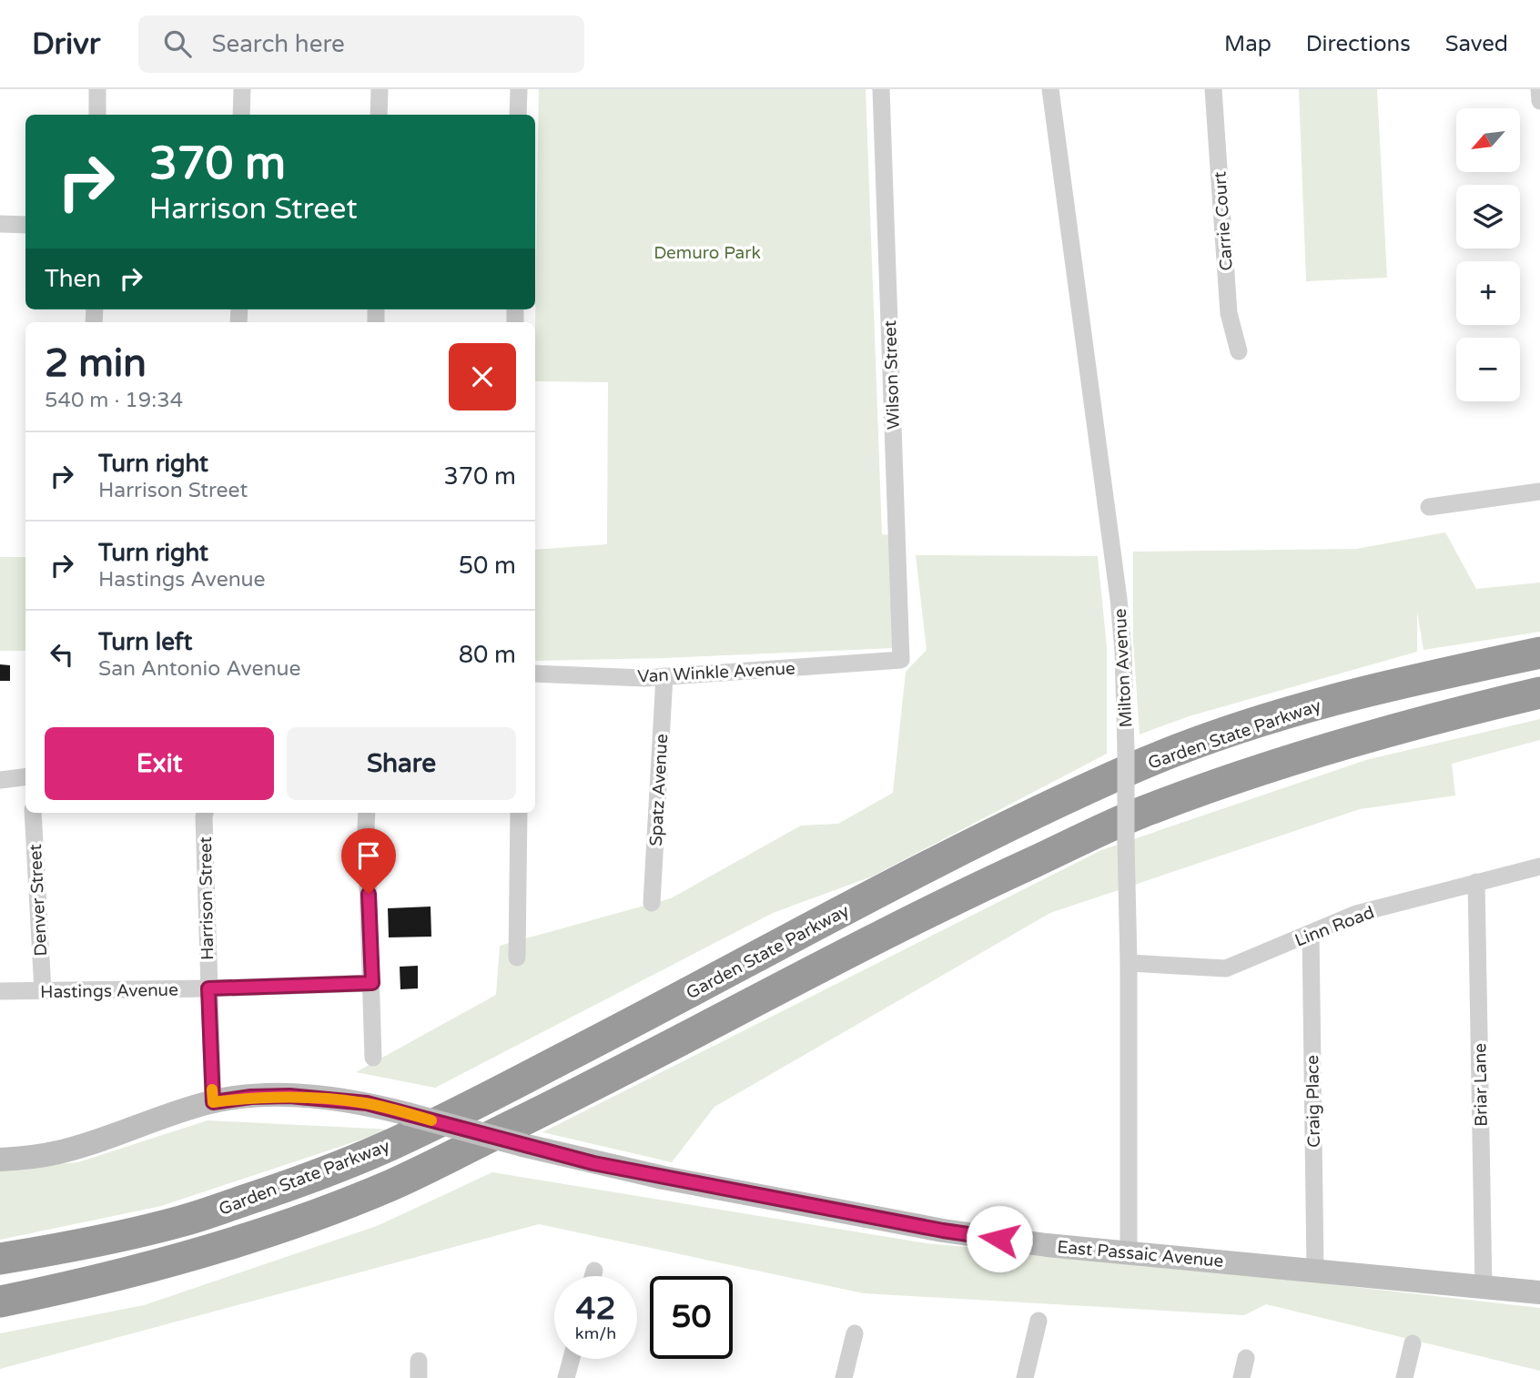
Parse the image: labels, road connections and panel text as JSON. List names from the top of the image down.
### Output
{
  "streets": {
    "highway": ["Garden State Parkway"],
    "main road": ["East Passaic Avenue"],
    "street": [
      "Carrie Court",
      "Wilson Street",
      "Milton Avenue",
      "Van Winkle Avenue",
      "Spatz Avenue",
      "Harrison Street",
      "Denver Street",
      "Linn Road",
      "Hastings Avenue",
      "Briar Lane",
      "Craig Place"
    ]
  },
  "crossings": [
    ["Wilson Street", "Van Winkle Avenue"],
    ["Milton Avenue", "Linn Road"],
    ["Milton Avenue", "East Passaic Avenue"],
    ["Van Winkle Avenue", "Spatz Avenue"],
    ["Harrison Street", "Hastings Avenue"],
    ["Harrison Street", "East Passaic Avenue"],
    ["Denver Street", "Hastings Avenue"],
    ["Linn Road", "Briar Lane"],
    ["Linn Road", "Craig Place"],
    ["Briar Lane", "East Passaic Avenue"],
    ["Craig Place", "East Passaic Avenue"]
  ],
  "parks": ["Demuro Park"],
  "north": "bottom left",
  "page": {
    "header": "Drivr",
    "search": "Search here",
    "nav": ["Map", "Directions", "Saved"],
    "map_buttons": ["+", "−"],
    "turn": ["370 m", "Harrison Street"],
    "then": "Then",
    "heading": ["2 min", "540 m · 19:34"],
    "list": [
      {
        "name": "Turn right",
        "note": "Harrison Street",
        "value": "370 m"
      },
      {
        "name": "Turn right",
        "note": "Hastings Avenue",
        "value": "50 m"
      },
      {
        "name": "Turn left",
        "note": "San Antonio Avenue",
        "value": "80 m"
      }
    ],
    "buttons": ["Exit", "Share"],
    "speed": "42 km/h",
    "limit": "50"
  }
}
